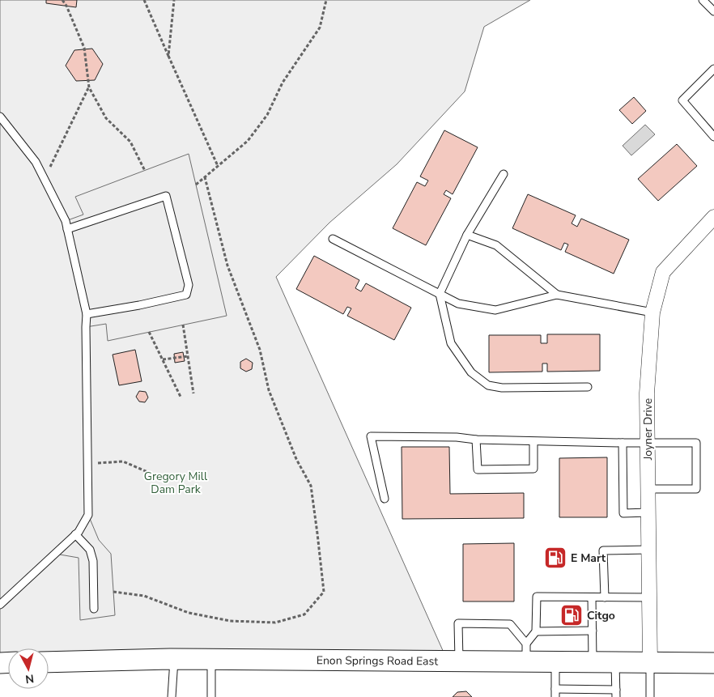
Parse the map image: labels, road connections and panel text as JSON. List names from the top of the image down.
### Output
{
  "streets": {
    "street": ["Joyner Drive", "Enon Springs Road East"]
  },
  "crossings": [
    ["Joyner Drive", "Enon Springs Road East"]
  ],
  "parks": ["Gregory Mill Dam Park"],
  "places": {
    "fuel station": ["E Mart", "Citgo"]
  },
  "north": "bottom"
}
